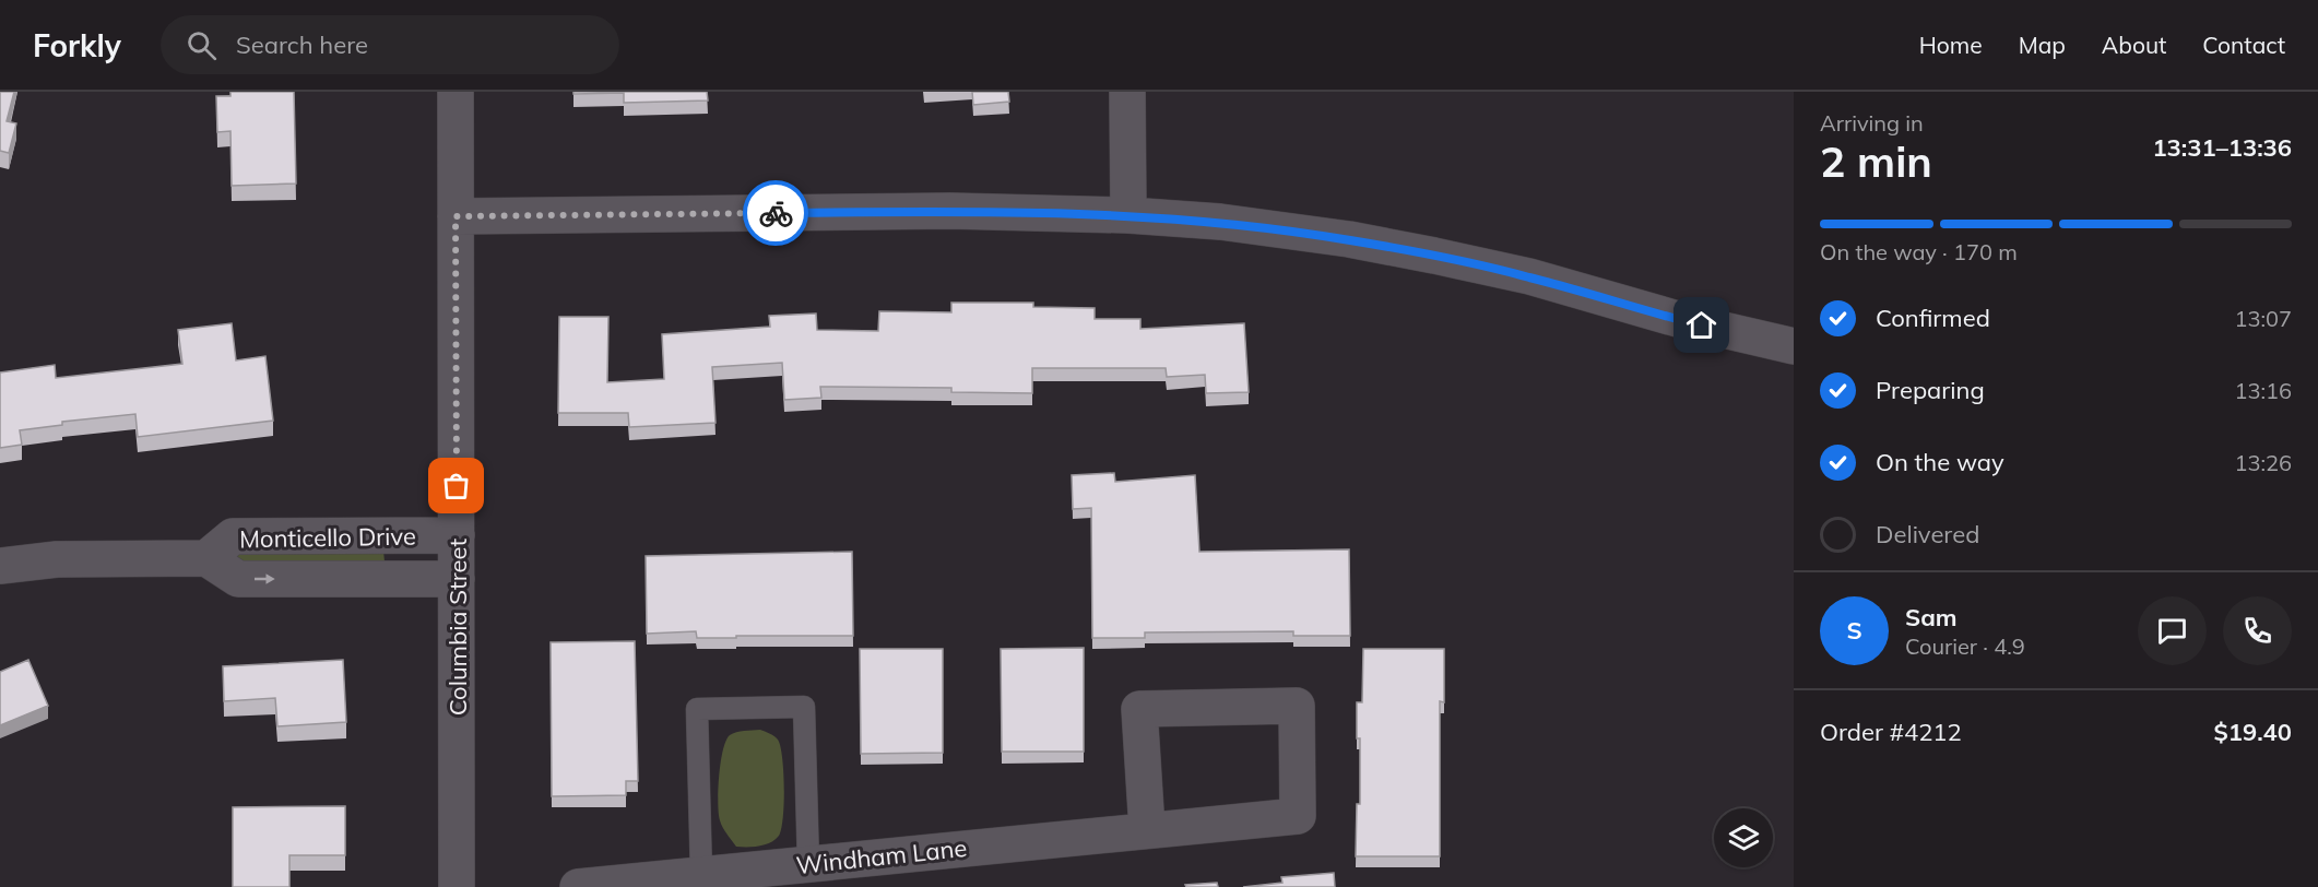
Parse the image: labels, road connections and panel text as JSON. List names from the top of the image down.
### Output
{
  "streets": {
    "street": ["Monticello Drive", "Columbia Street", "Windham Lane"]
  },
  "crossings": [
    ["Monticello Drive", "Columbia Street"]
  ],
  "page": {
    "header": "Forkly",
    "search": "Search here",
    "nav": [
      "Home",
      "Map",
      "About",
      "Contact"
    ],
    "heading": ["2 min", "Arriving in", "13:31–13:36"],
    "panel": [
      "Sam",
      "Courier · 4.9",
      "Order #4212",
      "$19.40"
    ],
    "bar": "On the way · 170 m",
    "list": [
      ["Confirmed", "13:07"],
      ["Preparing", "13:16"],
      ["On the way", "13:26"],
      "Delivered"
    ],
    "round": "S"
  }
}
